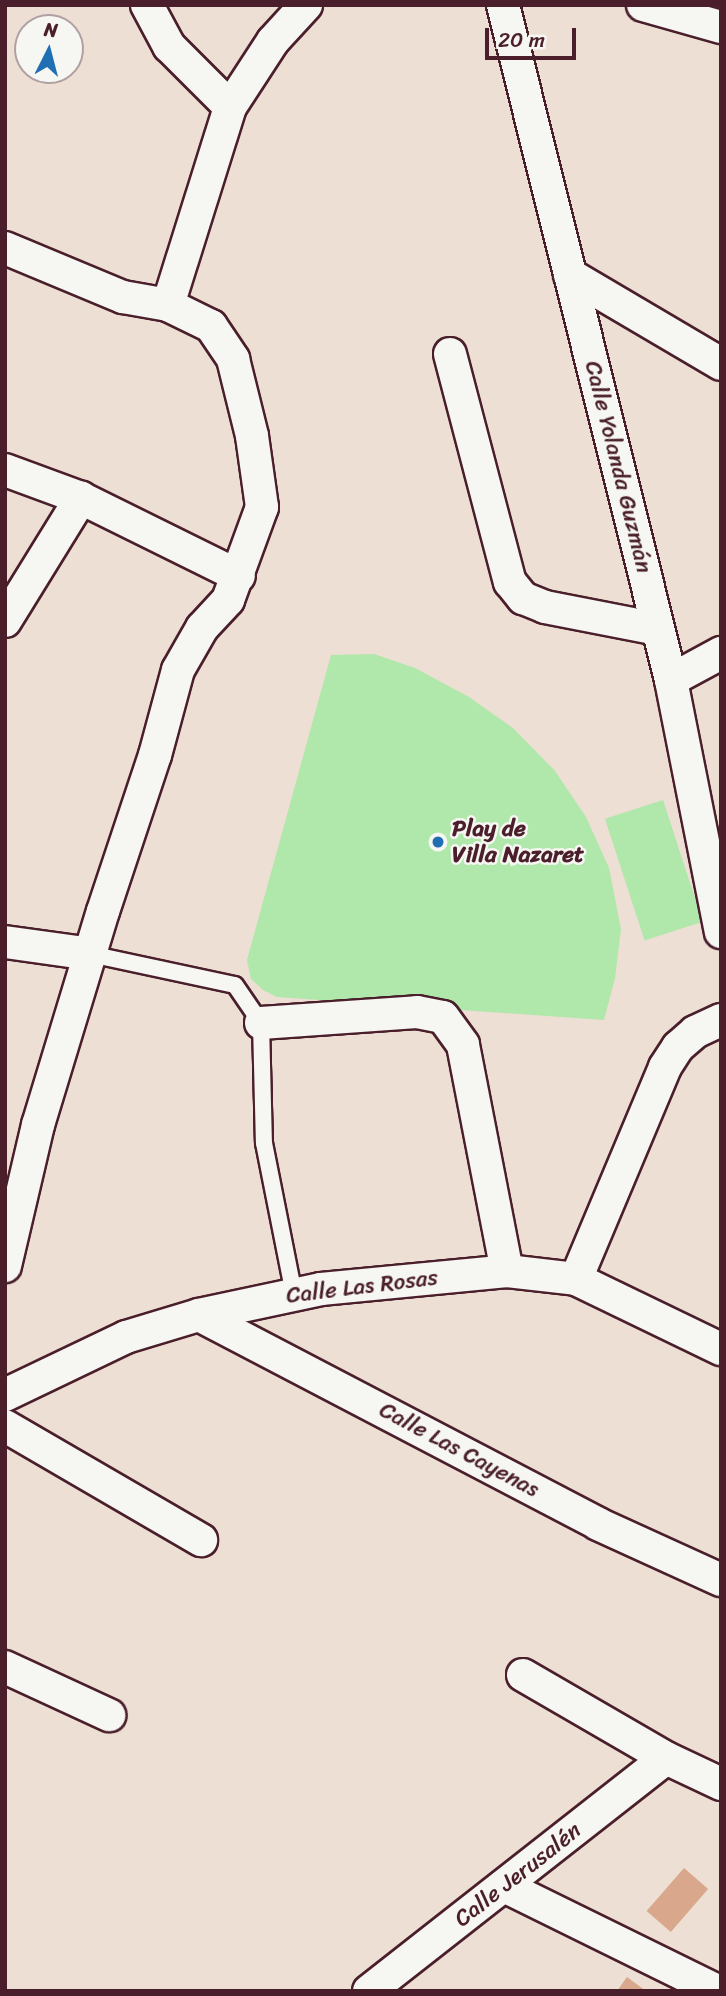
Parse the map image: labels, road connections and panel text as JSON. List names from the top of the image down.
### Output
{
  "streets": {
    "street": [
      "Calle Yolanda Guzmán",
      "Calle Las Rosas",
      "Calle Las Cayenas",
      "Calle Jerusalén"
    ]
  },
  "crossings": [
    ["Calle Las Rosas", "Calle Las Cayenas"]
  ],
  "places": ["Play de Villa Nazaret"],
  "scale_bar": "20 m",
  "north": "top"
}
